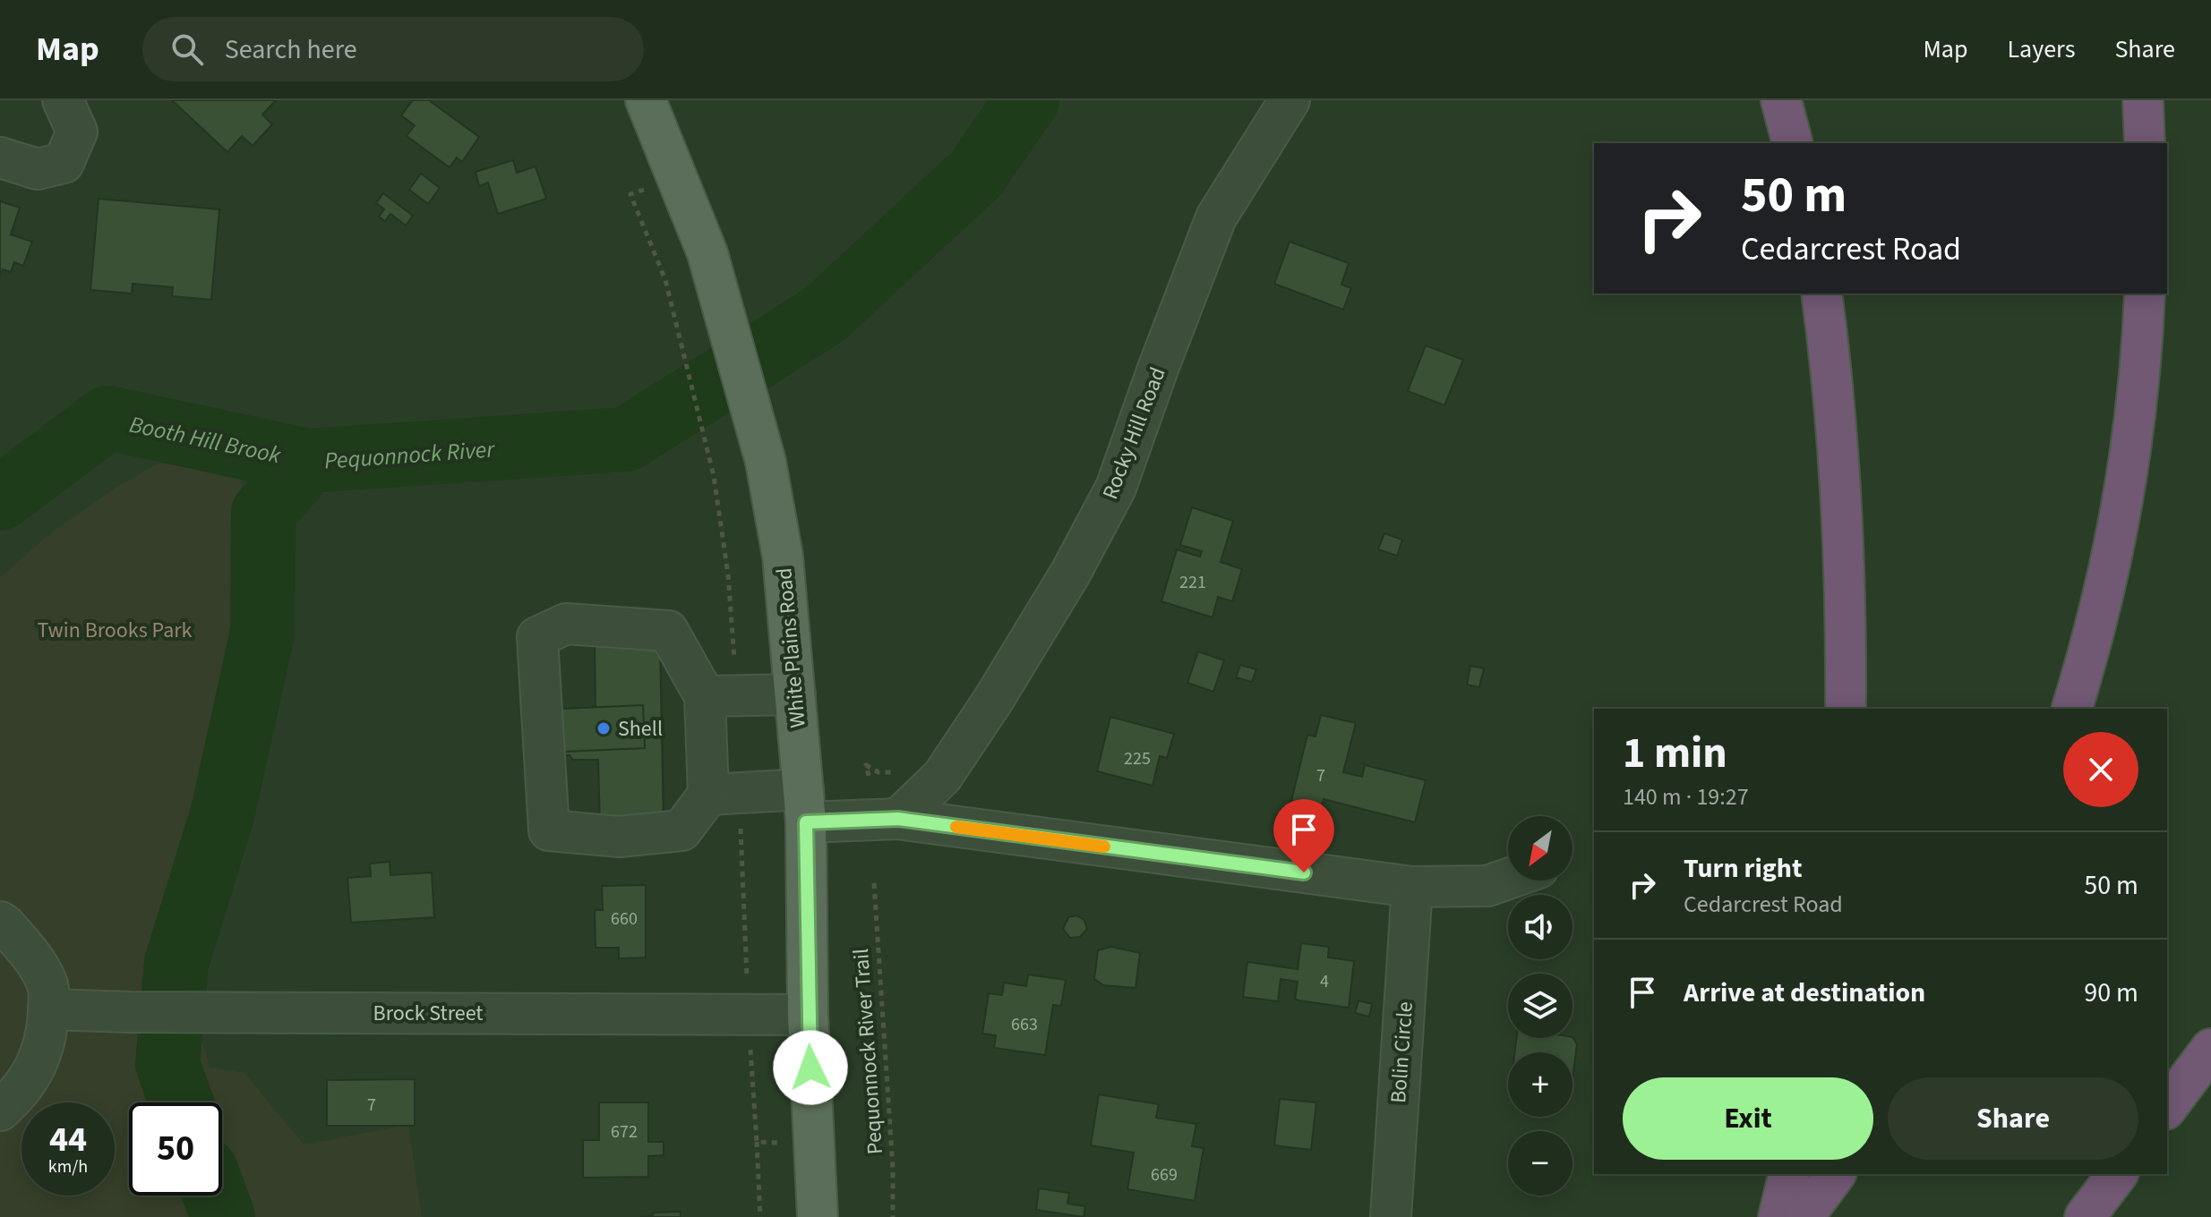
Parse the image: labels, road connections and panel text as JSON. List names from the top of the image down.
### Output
{
  "streets": {
    "main road": ["White Plains Road"],
    "street": ["Rocky Hill Road", "Brock Street", "Bolin Circle"],
    "path": ["Pequonnock River Trail"]
  },
  "crossings": [
    ["White Plains Road", "Brock Street"]
  ],
  "water": ["Booth Hill Brook", "Pequonnock River"],
  "parks": ["Twin Brooks Park"],
  "places": ["Shell"],
  "house_numbers": [
    "221",
    "225",
    "7",
    "660",
    "4",
    "663",
    "7",
    "672",
    "669"
  ],
  "north": "bottom left",
  "page": {
    "header": "Map",
    "search": "Search here",
    "nav": ["Map", "Layers", "Share"],
    "turn": ["50 m", "Cedarcrest Road"],
    "heading": ["1 min", "140 m · 19:27"],
    "map_buttons": ["+", "−"],
    "list": [
      {
        "name": "Turn right",
        "note": "Cedarcrest Road",
        "value": "50 m"
      },
      {
        "name": "Arrive at destination",
        "value": "90 m"
      }
    ],
    "buttons": ["Exit", "Share"],
    "speed": "44 km/h",
    "limit": "50"
  }
}
